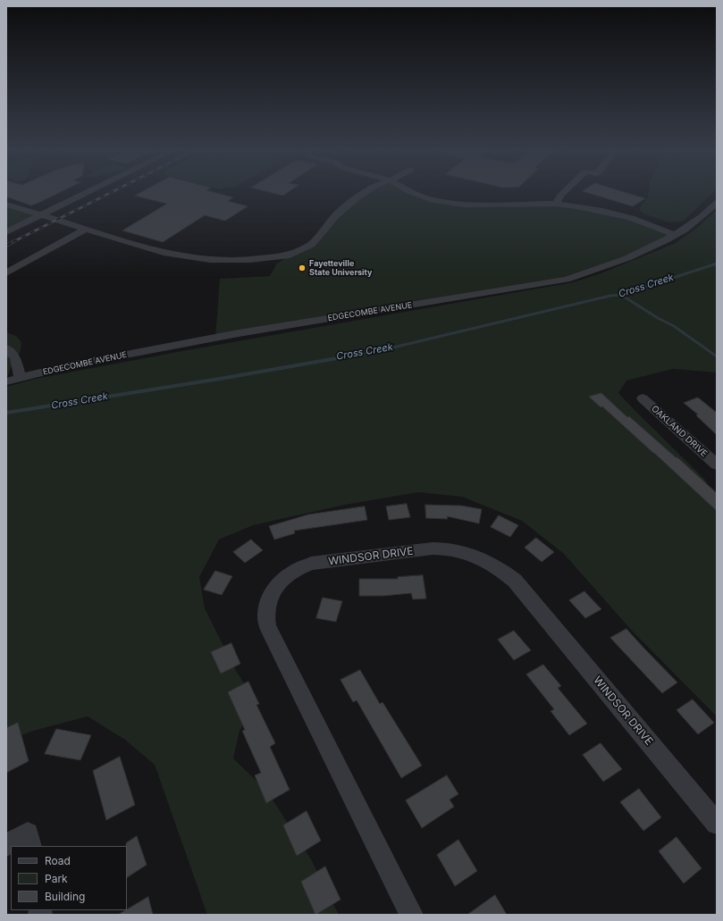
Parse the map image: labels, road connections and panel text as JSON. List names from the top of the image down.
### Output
{
  "streets": {
    "street": ["EDGECOMBE AVENUE", "OAKLAND DRIVE", "WINDSOR DRIVE"]
  },
  "water": ["Cross Creek"],
  "places": ["Fayetteville State University"],
  "legend": ["Road", "Park", "Building"]
}
